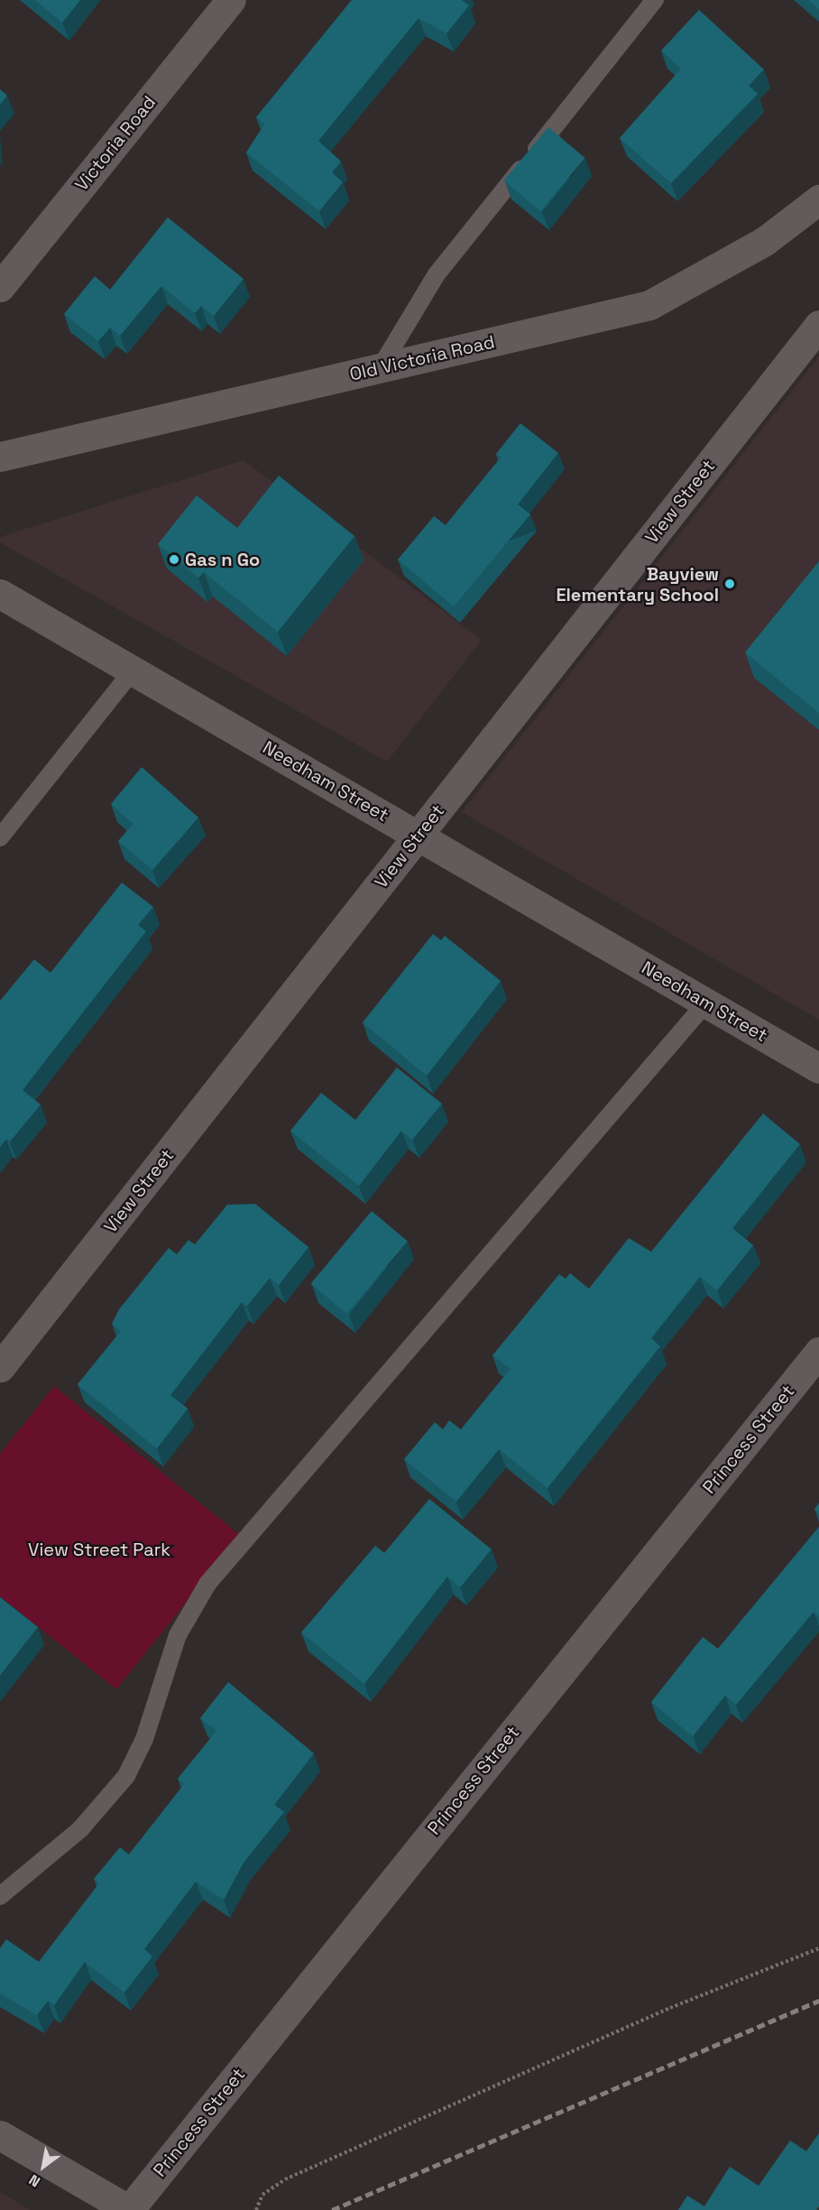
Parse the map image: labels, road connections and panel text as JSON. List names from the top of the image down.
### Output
{
  "streets": {
    "street": [
      "Victoria Road",
      "Old Victoria Road",
      "View Street",
      "Needham Street",
      "Princess Street"
    ]
  },
  "crossings": [
    ["View Street", "Needham Street"]
  ],
  "parks": ["View Street Park"],
  "places": ["Gas n Go", "Bayview Elementary School"],
  "north": "bottom left"
}
